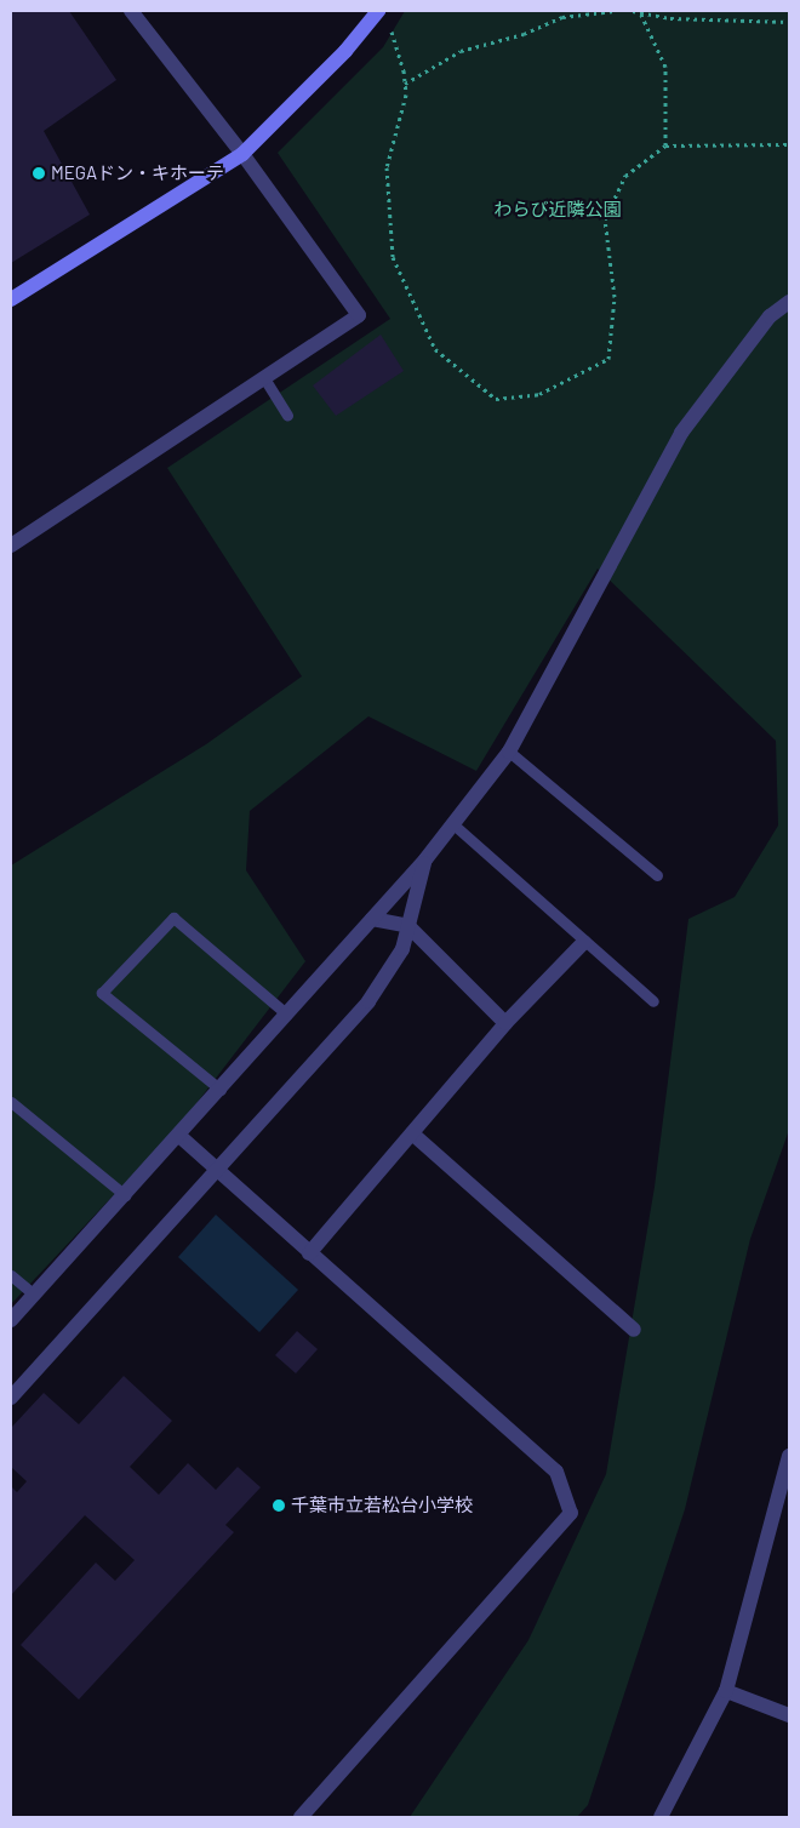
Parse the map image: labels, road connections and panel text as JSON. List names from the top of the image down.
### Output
{
  "parks": ["わらび近隣公園"],
  "places": ["MEGAドン・キホーテ", "千葉市立若松台小学校"]
}
